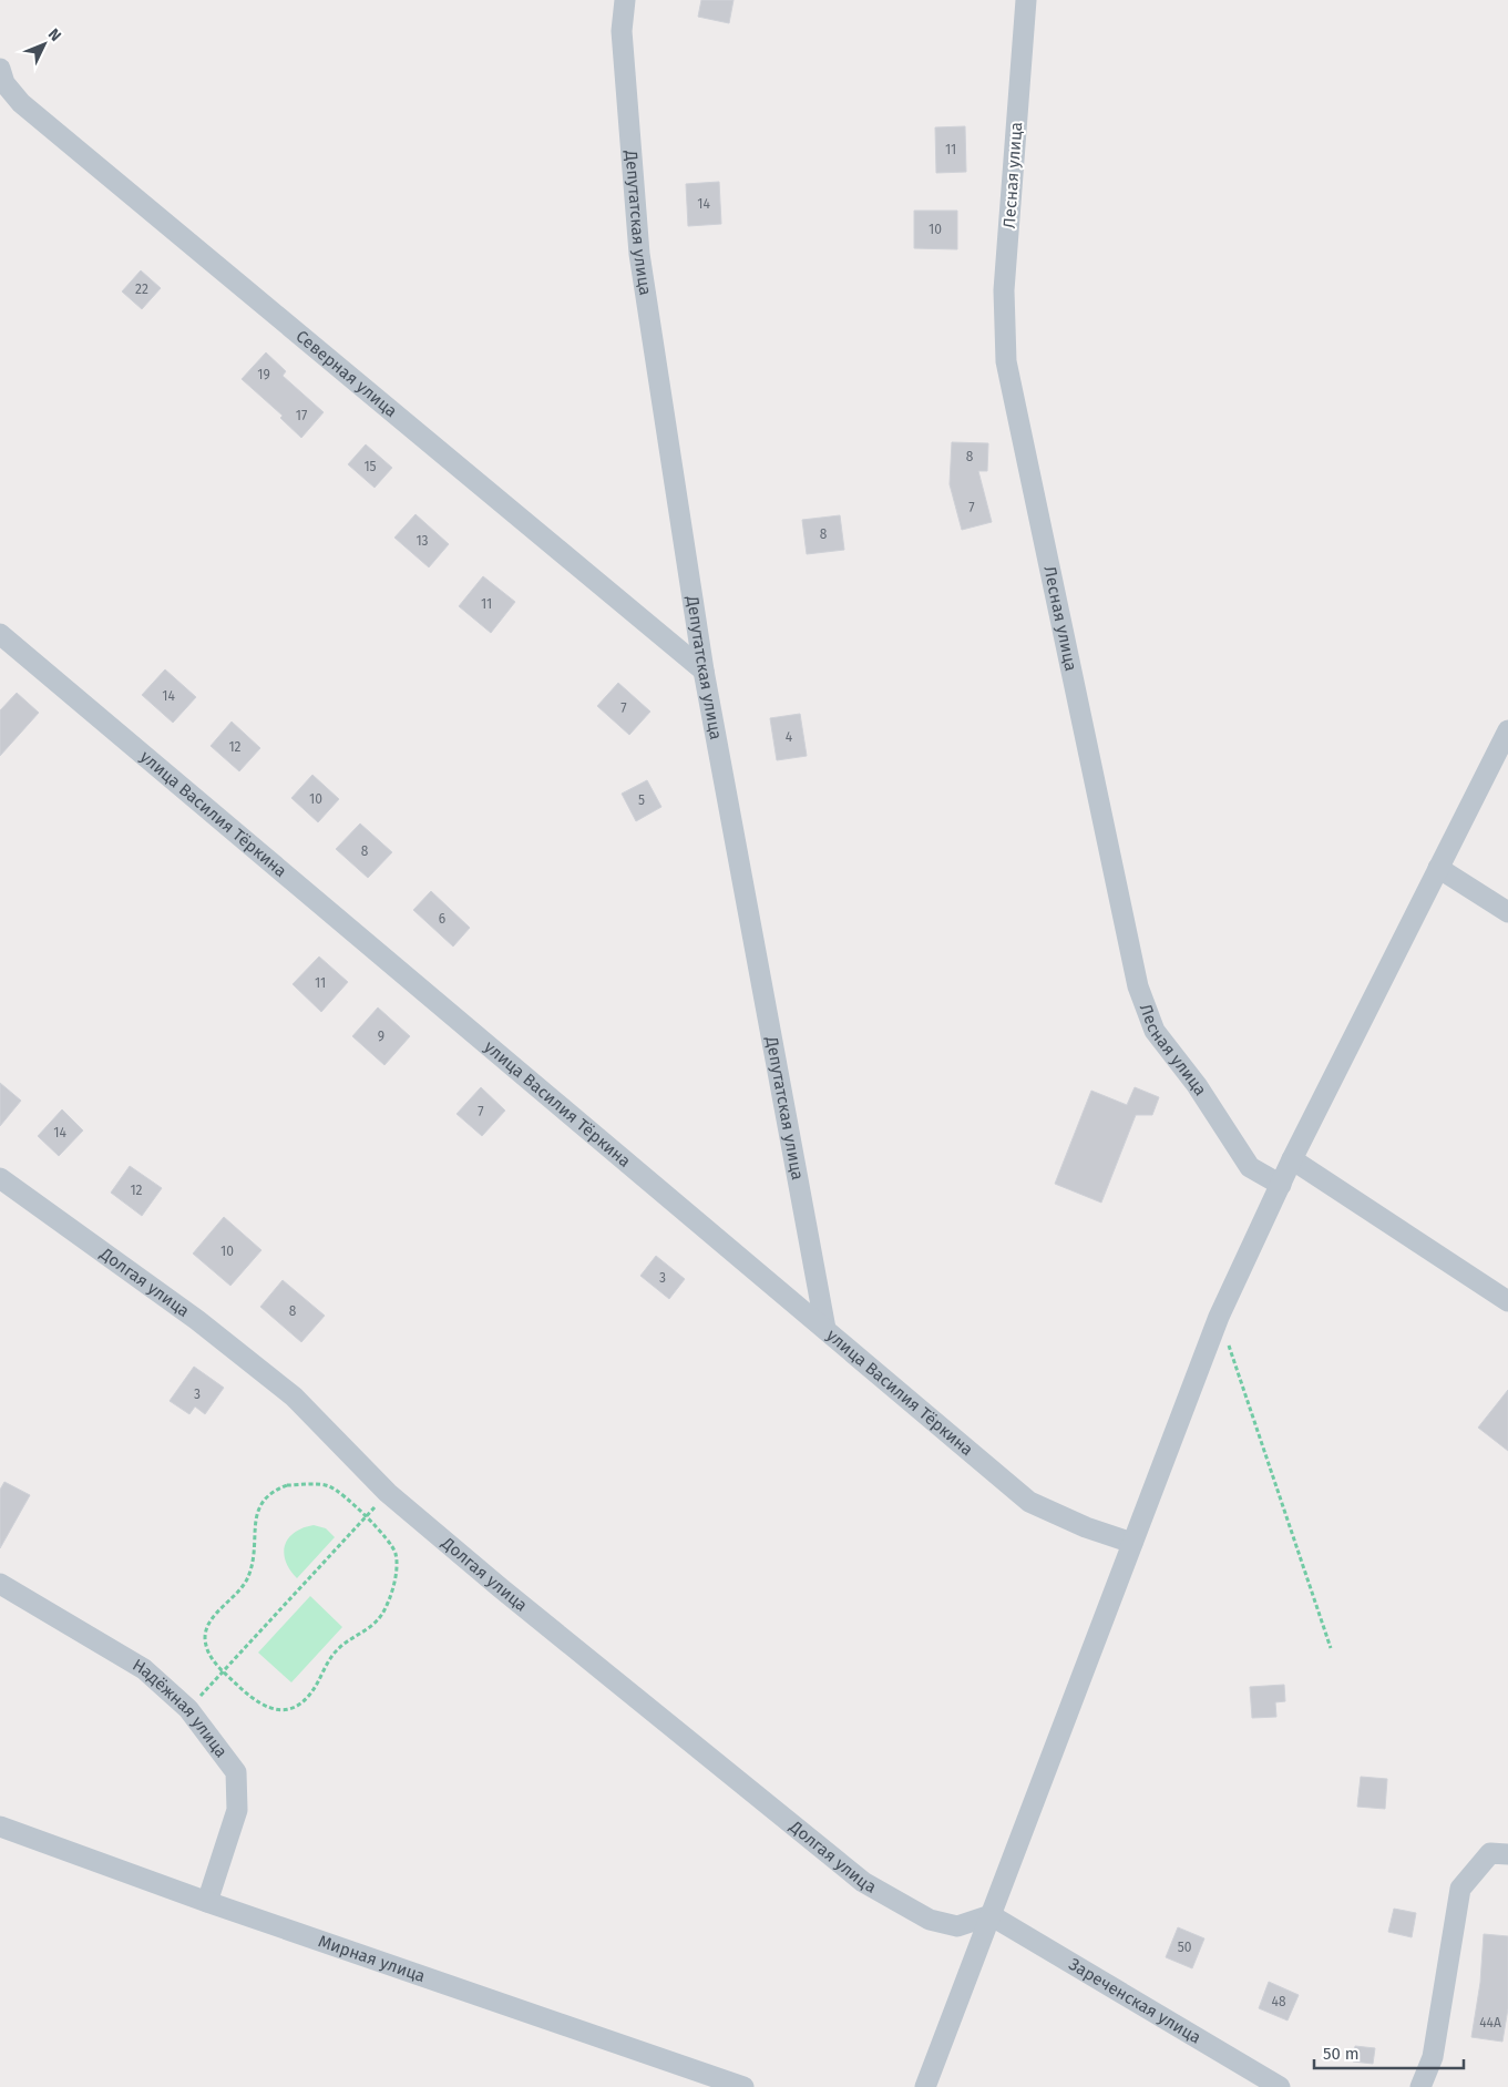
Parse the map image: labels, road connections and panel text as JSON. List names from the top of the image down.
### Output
{
  "streets": {
    "street": [
      "Лесная улица",
      "Депутатская улица",
      "Северная улица",
      "улица Василия Тёркина",
      "Долгая улица",
      "Надёжная улица",
      "Мирная улица",
      "Зареченская улица"
    ]
  },
  "crossings": [
    ["Депутатская улица", "Северная улица"],
    ["Депутатская улица", "улица Василия Тёркина"],
    ["Долгая улица", "Зареченская улица"],
    ["Надёжная улица", "Мирная улица"]
  ],
  "house_numbers": [
    "11",
    "14",
    "10",
    "22",
    "19",
    "17",
    "8",
    "15",
    "7",
    "8",
    "13",
    "11",
    "14",
    "7",
    "4",
    "12",
    "10",
    "5",
    "8",
    "6",
    "11",
    "9",
    "7",
    "14",
    "12",
    "10",
    "3",
    "8",
    "3",
    "50",
    "48",
    "44А"
  ],
  "scale_bar": "50 m",
  "north": "top right"
}
